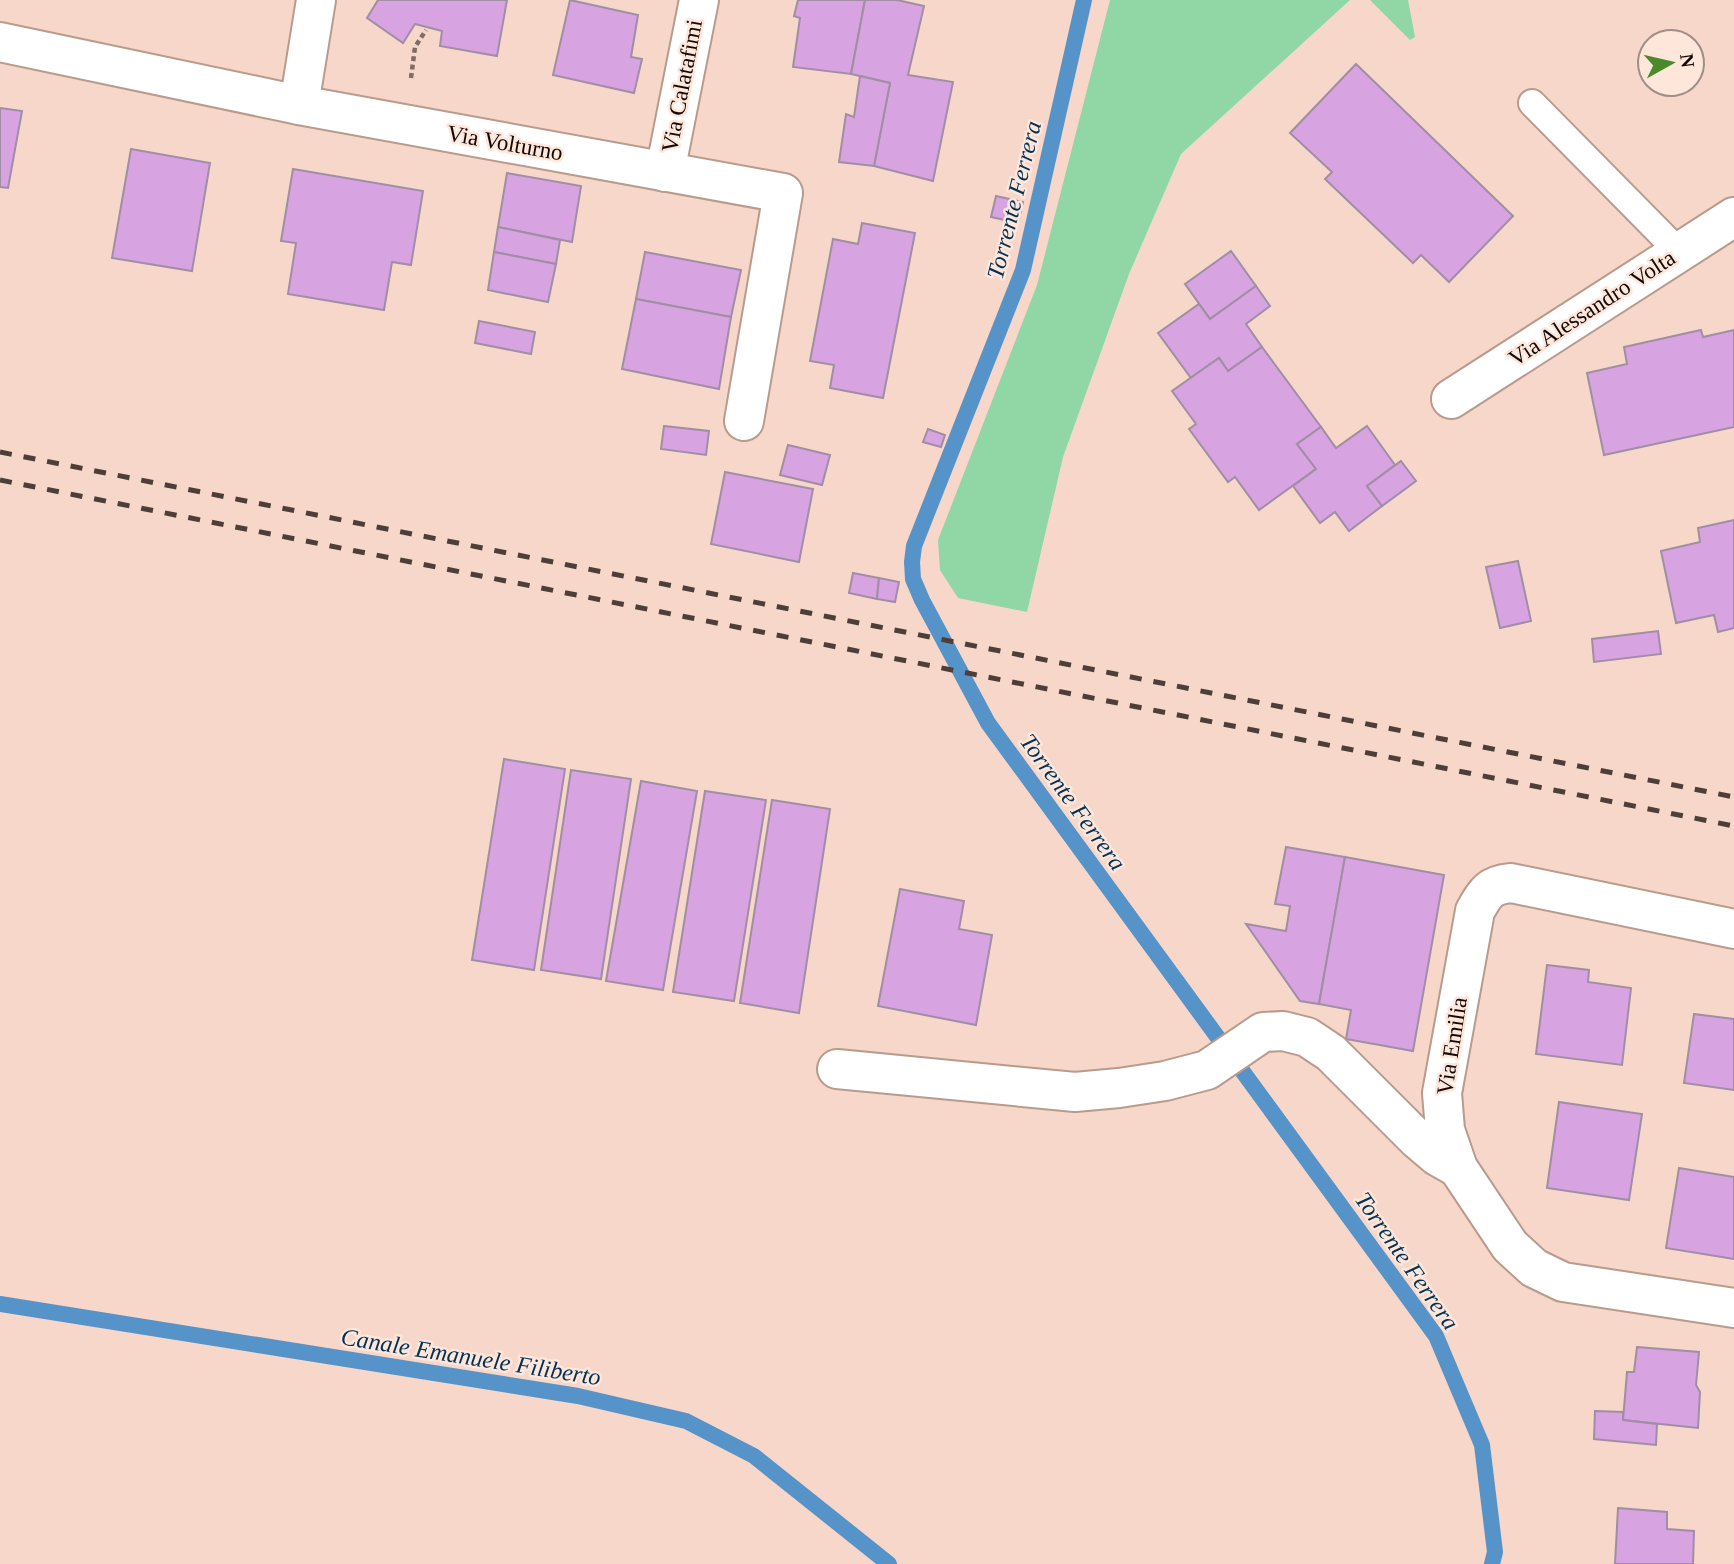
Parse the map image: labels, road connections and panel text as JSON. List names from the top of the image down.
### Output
{
  "streets": {
    "street": [
      "Via Calatafimi",
      "Via Volturno",
      "Via Alessandro Volta",
      "Via Emilia"
    ]
  },
  "crossings": [
    ["Via Calatafimi", "Via Volturno"]
  ],
  "water": ["Torrente Ferrera", "Canale Emanuele Filiberto"],
  "north": "right"
}
